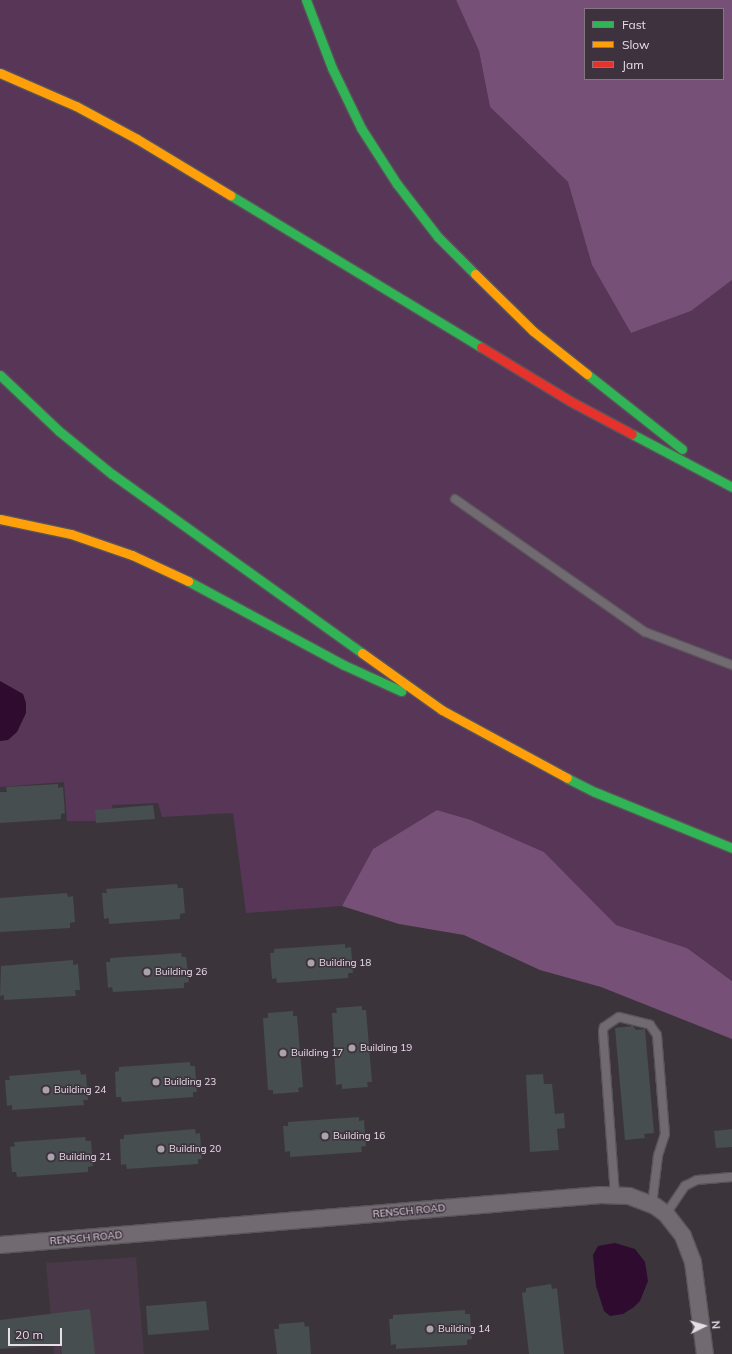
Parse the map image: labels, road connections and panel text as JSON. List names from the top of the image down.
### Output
{
  "streets": {
    "street": ["RENSCH ROAD"]
  },
  "places": [
    "Building 18",
    "Building 26",
    "Building 19",
    "Building 17",
    "Building 23",
    "Building 24",
    "Building 16",
    "Building 20",
    "Building 21",
    "Building 14"
  ],
  "legend": ["Fast", "Slow", "Jam"],
  "scale_bar": "20 m",
  "north": "right"
}
